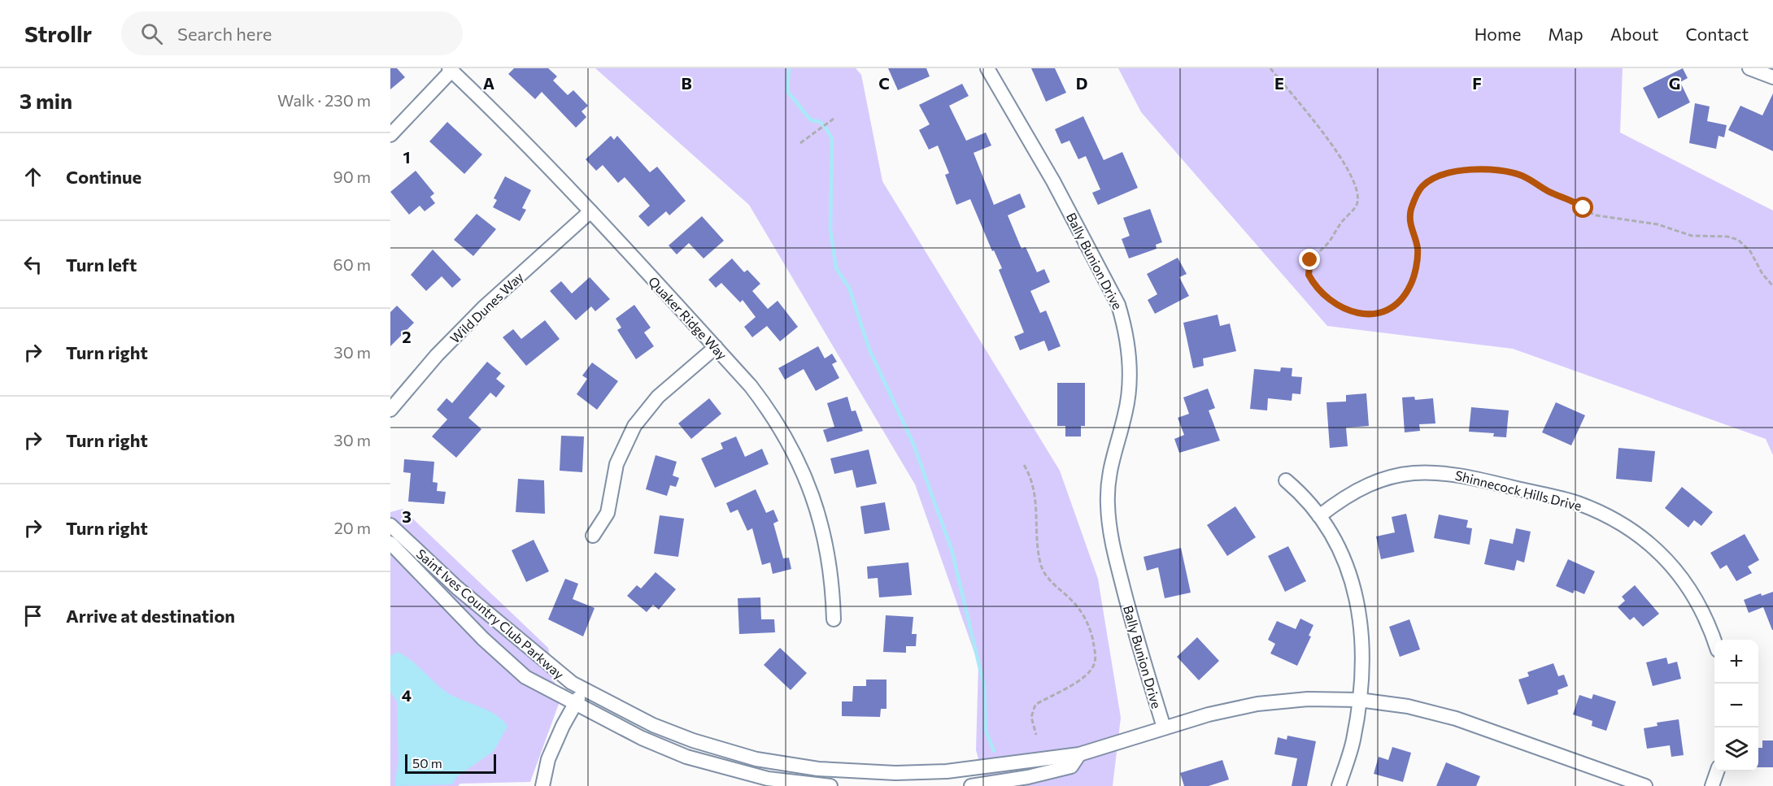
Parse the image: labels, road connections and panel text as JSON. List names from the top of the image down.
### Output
{
  "streets": {
    "street": [
      "Bally Bunion Drive",
      "Wild Dunes Way",
      "Quaker Ridge Way",
      "Shinnecock Hills Drive",
      "Saint Ives Country Club Parkway"
    ]
  },
  "crossings": [
    ["Bally Bunion Drive", "Saint Ives Country Club Parkway"],
    ["Wild Dunes Way", "Quaker Ridge Way"]
  ],
  "scale_bar": "50 m",
  "page": {
    "header": "Strollr",
    "search": "Search here",
    "nav": [
      "Home",
      "Map",
      "About",
      "Contact"
    ],
    "heading": ["3 min", "Walk · 230 m"],
    "list": [
      ["Continue", "90 m"],
      ["Turn left", "60 m"],
      ["Turn right", "30 m"],
      ["Turn right", "30 m"],
      ["Turn right", "20 m"],
      "Arrive at destination"
    ],
    "map_buttons": ["+", "−"],
    "scale": "50 m"
  },
  "grid": {
    "columns": [
      "A",
      "B",
      "C",
      "D",
      "E",
      "F",
      "G"
    ],
    "rows": [
      "1",
      "2",
      "3",
      "4"
    ]
  }
}
